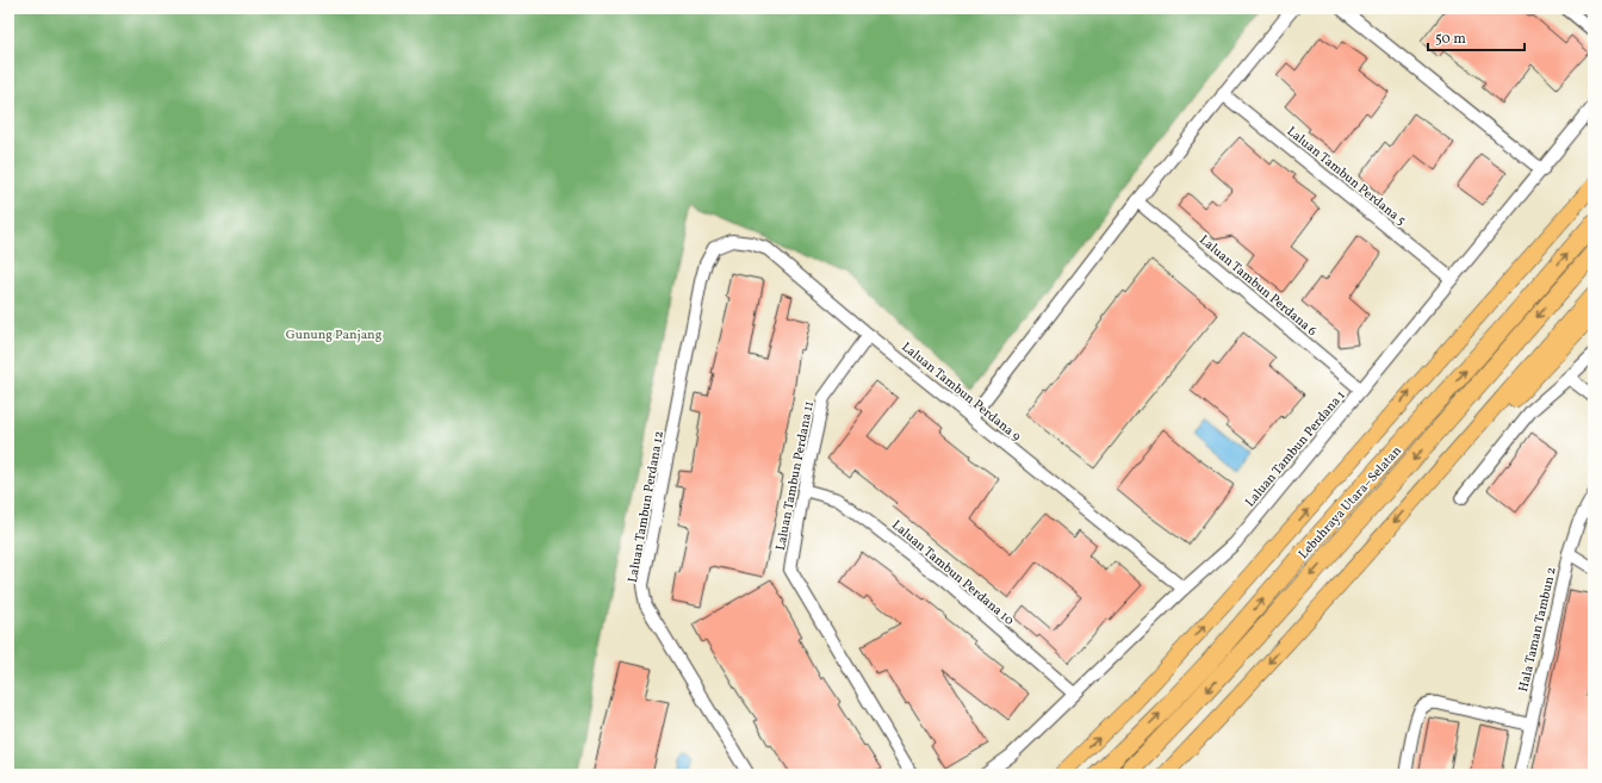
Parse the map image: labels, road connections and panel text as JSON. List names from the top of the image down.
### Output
{
  "streets": {
    "highway": ["Lebuhraya Utara–Selatan"],
    "street": [
      "Laluan Tambun Perdana 5",
      "Laluan Tambun Perdana 6",
      "Laluan Tambun Perdana 9",
      "Laluan Tambun Perdana 1",
      "Laluan Tambun Perdana 11",
      "Laluan Tambun Perdana 12",
      "Laluan Tambun Perdana 10",
      "Hala Taman Tambun 2"
    ]
  },
  "crossings": [
    ["Laluan Tambun Perdana 5", "Laluan Tambun Perdana 1"],
    ["Laluan Tambun Perdana 6", "Laluan Tambun Perdana 1"],
    ["Laluan Tambun Perdana 9", "Laluan Tambun Perdana 1"],
    ["Laluan Tambun Perdana 9", "Laluan Tambun Perdana 11"],
    ["Laluan Tambun Perdana 9", "Laluan Tambun Perdana 12"],
    ["Laluan Tambun Perdana 1", "Laluan Tambun Perdana 10"],
    ["Laluan Tambun Perdana 11", "Laluan Tambun Perdana 10"]
  ],
  "parks": ["Gunung Panjang"],
  "scale_bar": "50 m"
}
